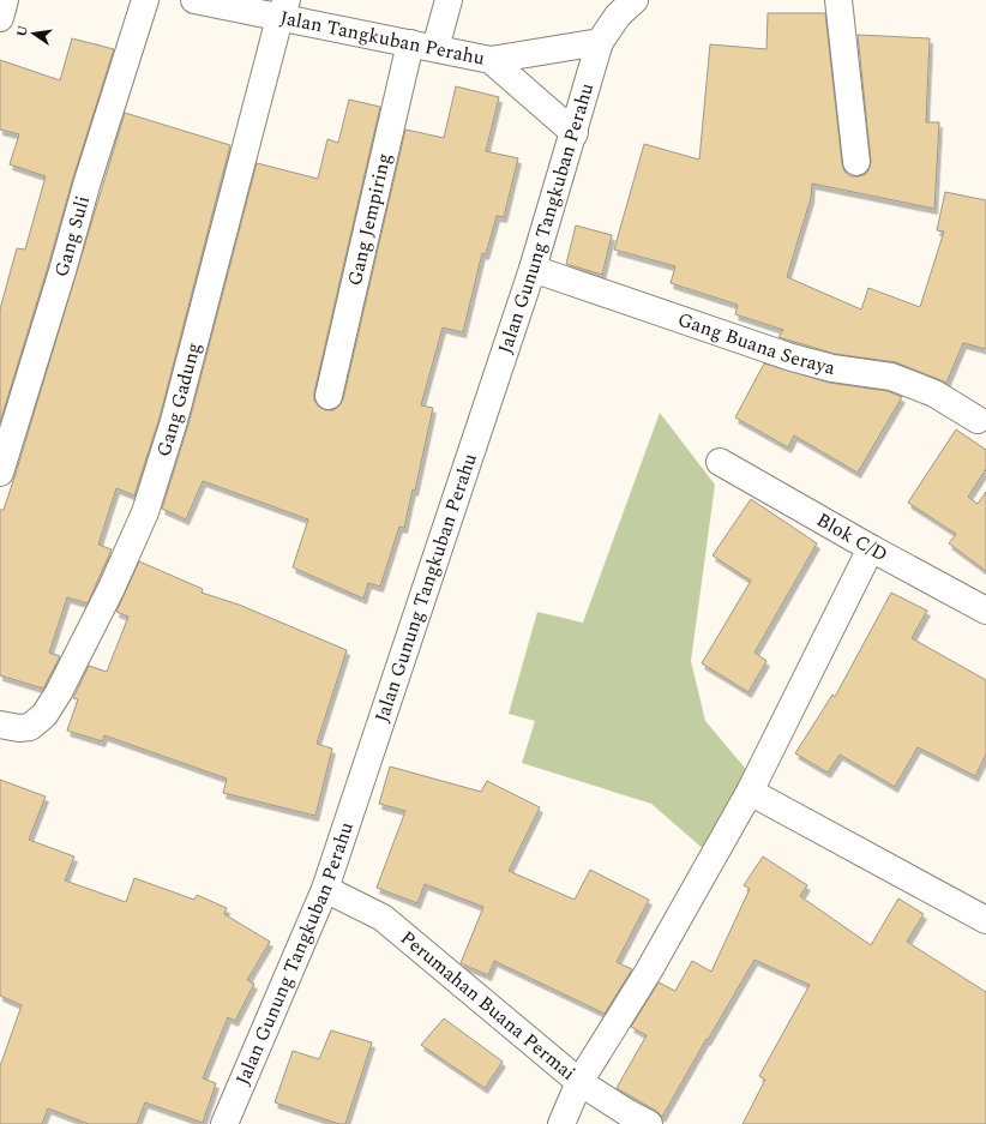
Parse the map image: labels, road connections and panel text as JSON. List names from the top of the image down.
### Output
{
  "streets": {
    "street": [
      "Jalan Tangkuban Perahu",
      "Jalan Gunung Tangkuban Perahu",
      "Gang Jempiring",
      "Gang Suli",
      "Gang Buana Seraya",
      "Gang Gadung",
      "Blok C/D",
      "Perumahan Buana Permai"
    ]
  },
  "crossings": [
    ["Jalan Tangkuban Perahu", "Jalan Gunung Tangkuban Perahu"],
    ["Jalan Tangkuban Perahu", "Gang Jempiring"],
    ["Jalan Tangkuban Perahu", "Gang Gadung"],
    ["Jalan Gunung Tangkuban Perahu", "Gang Buana Seraya"],
    ["Jalan Gunung Tangkuban Perahu", "Perumahan Buana Permai"]
  ],
  "north": "left"
}
